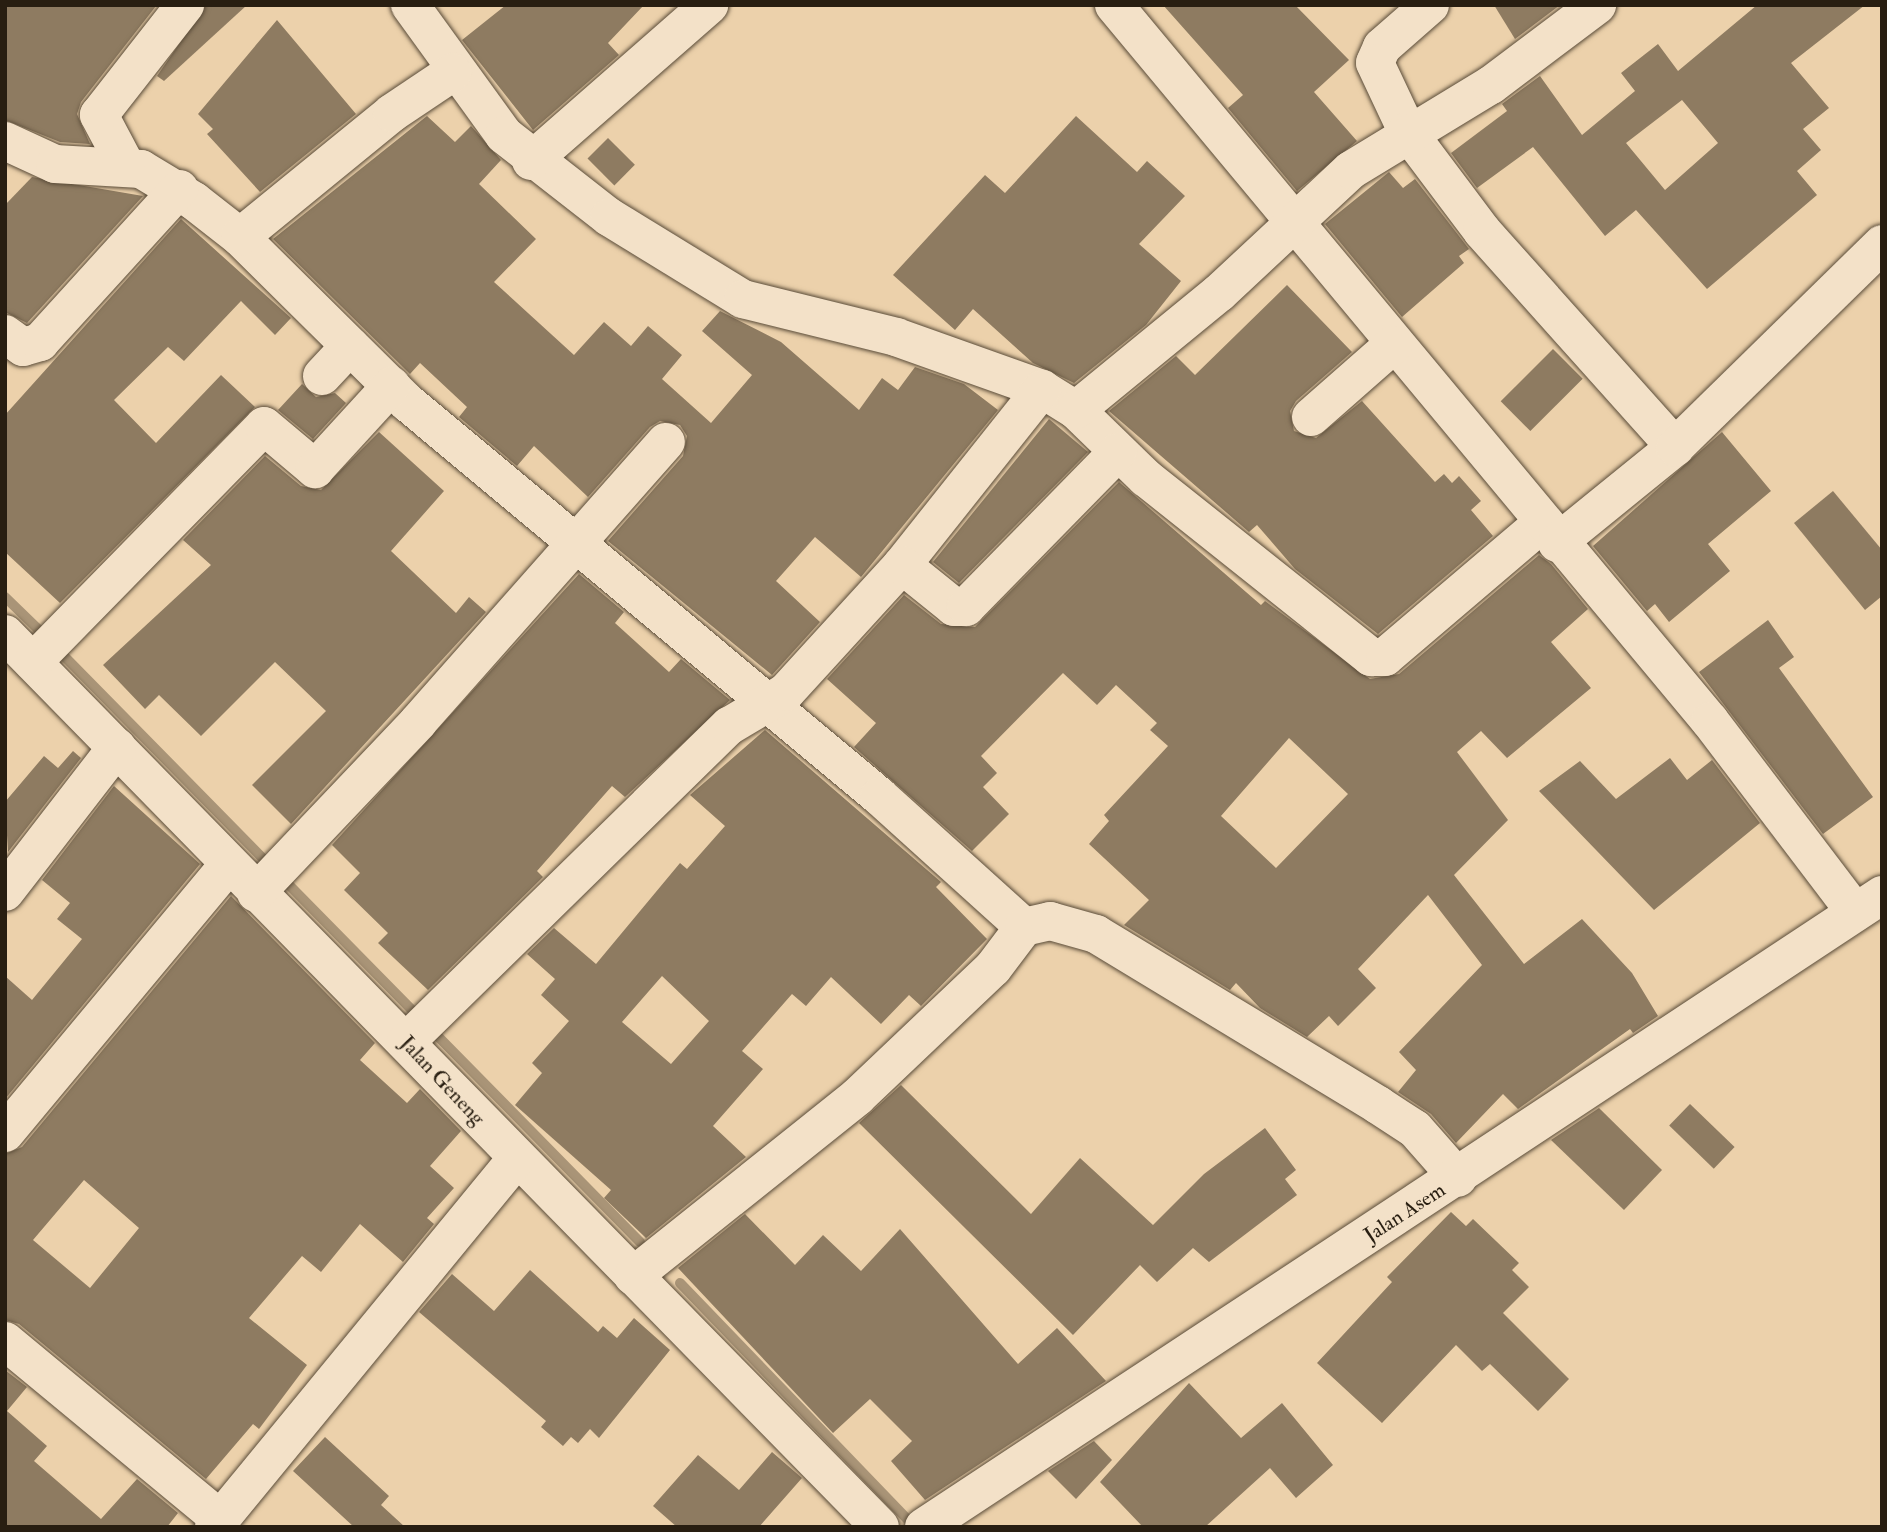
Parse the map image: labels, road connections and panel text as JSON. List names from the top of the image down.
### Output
{
  "streets": {
    "street": ["Jalan Geneng", "Jalan Asem"]
  }
}
